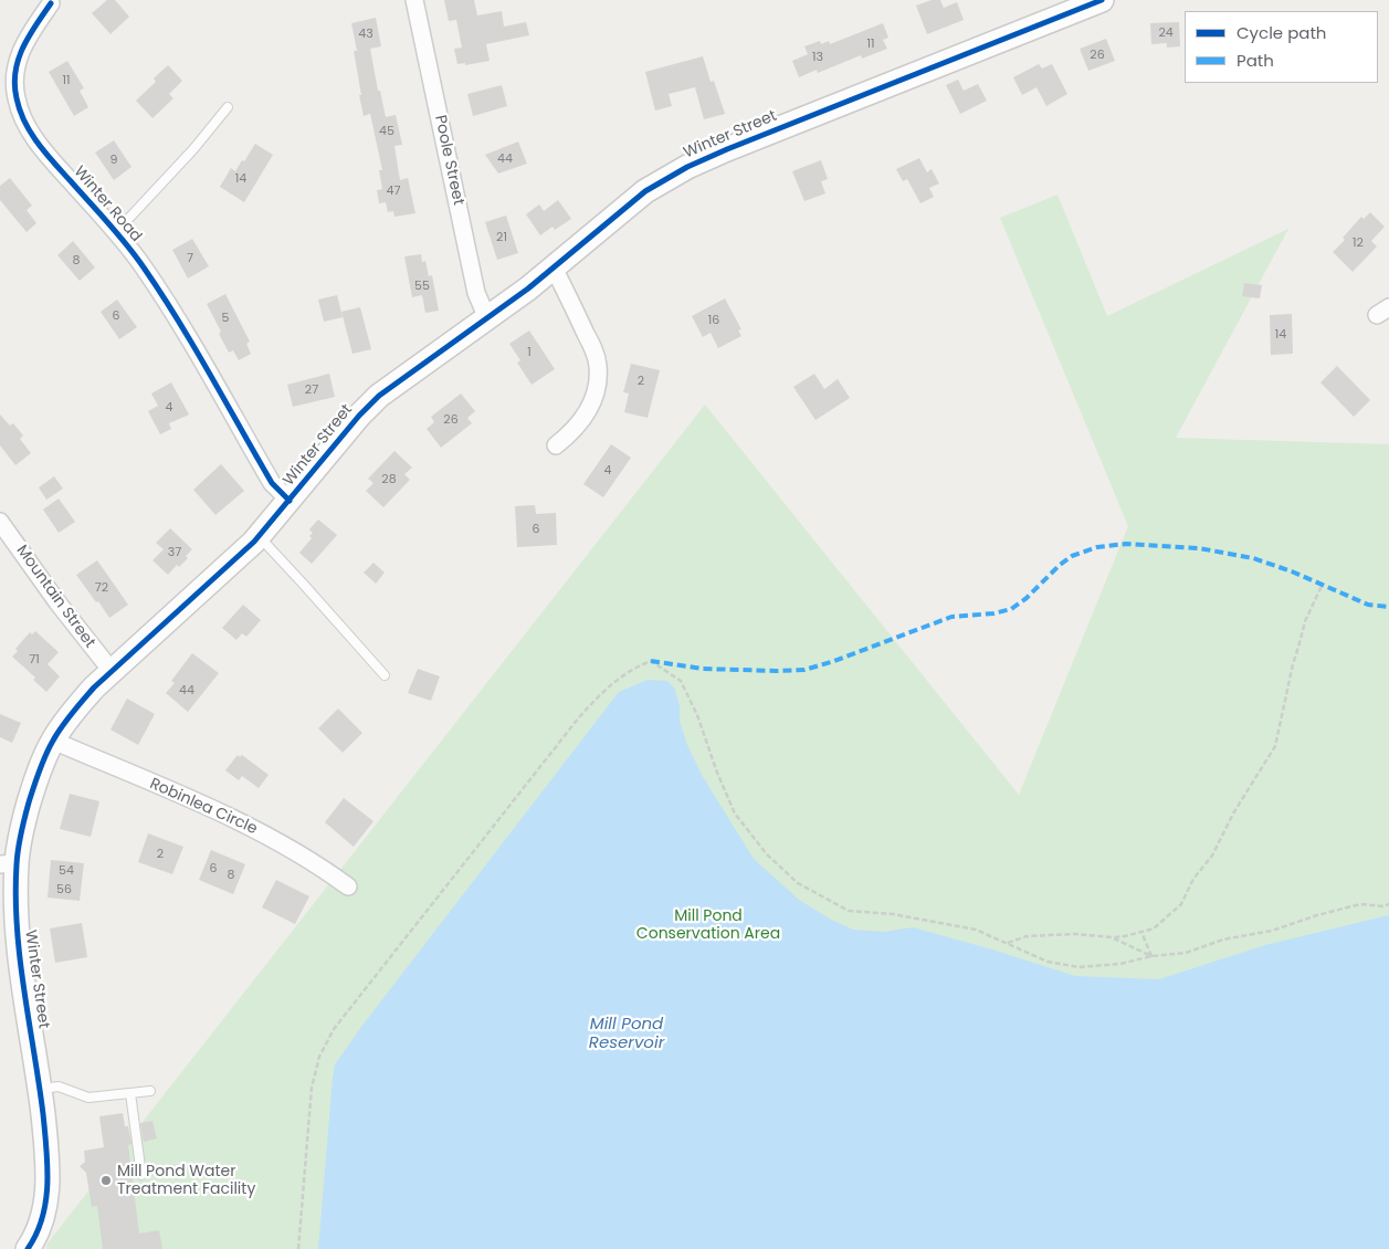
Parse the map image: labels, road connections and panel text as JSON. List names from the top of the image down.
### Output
{
  "streets": {
    "street": [
      "Winter Street",
      "Poole Street",
      "Winter Road",
      "Mountain Street",
      "Robinlea Circle"
    ]
  },
  "crossings": [
    ["Winter Street", "Poole Street"],
    ["Winter Street", "Winter Road"],
    ["Winter Street", "Mountain Street"],
    ["Winter Street", "Robinlea Circle"]
  ],
  "water": ["Mill Pond Reservoir"],
  "parks": ["Mill Pond Conservation Area"],
  "places": ["Mill Pond Water Treatment Facility"],
  "house_numbers": [
    "24",
    "43",
    "11",
    "26",
    "13",
    "11",
    "45",
    "44",
    "9",
    "14",
    "47",
    "21",
    "12",
    "7",
    "8",
    "55",
    "6",
    "5",
    "16",
    "14",
    "1",
    "2",
    "27",
    "4",
    "26",
    "4",
    "28",
    "6",
    "37",
    "72",
    "71",
    "44",
    "2",
    "6",
    "54",
    "8",
    "56"
  ],
  "legend": ["Cycle path", "Path"]
}
